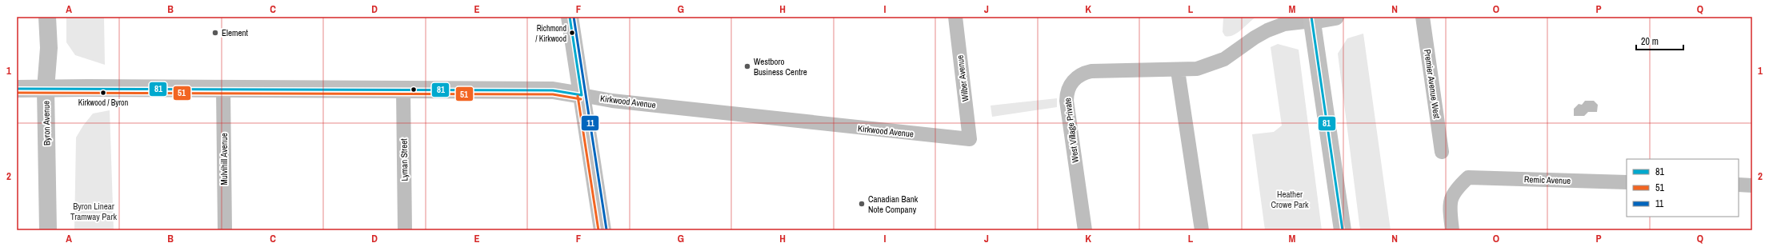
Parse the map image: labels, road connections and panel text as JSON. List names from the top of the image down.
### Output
{
  "streets": {
    "main road": ["Kirkwood Avenue", "Byron Avenue"],
    "street": [
      "Wilber Avenue",
      "Premier Avenue West",
      "West Village Private",
      "Mulvihill Avenue",
      "Lyman Street",
      "Remic Avenue"
    ]
  },
  "crossings": [
    ["Wilber Avenue", "Kirkwood Avenue"],
    ["Kirkwood Avenue", "Byron Avenue"],
    ["Kirkwood Avenue", "Mulvihill Avenue"],
    ["Kirkwood Avenue", "Lyman Street"]
  ],
  "parks": ["Heather Crowe Park", "Byron Linear Tramway Park"],
  "places": [
    "Element",
    "Richmond / Kirkwood",
    "Westboro Business Centre",
    "Kirkwood / Byron",
    "Canadian Bank Note Company"
  ],
  "lines": ["transit line 81", "transit line 11", "transit line 51"],
  "legend": ["81", "51", "11"],
  "scale_bar": "20 m",
  "grid": {
    "columns": [
      "A",
      "B",
      "C",
      "D",
      "E",
      "F",
      "G",
      "H",
      "I",
      "J",
      "K",
      "L",
      "M",
      "N",
      "O",
      "P",
      "Q"
    ],
    "rows": ["1", "2"]
  }
}
